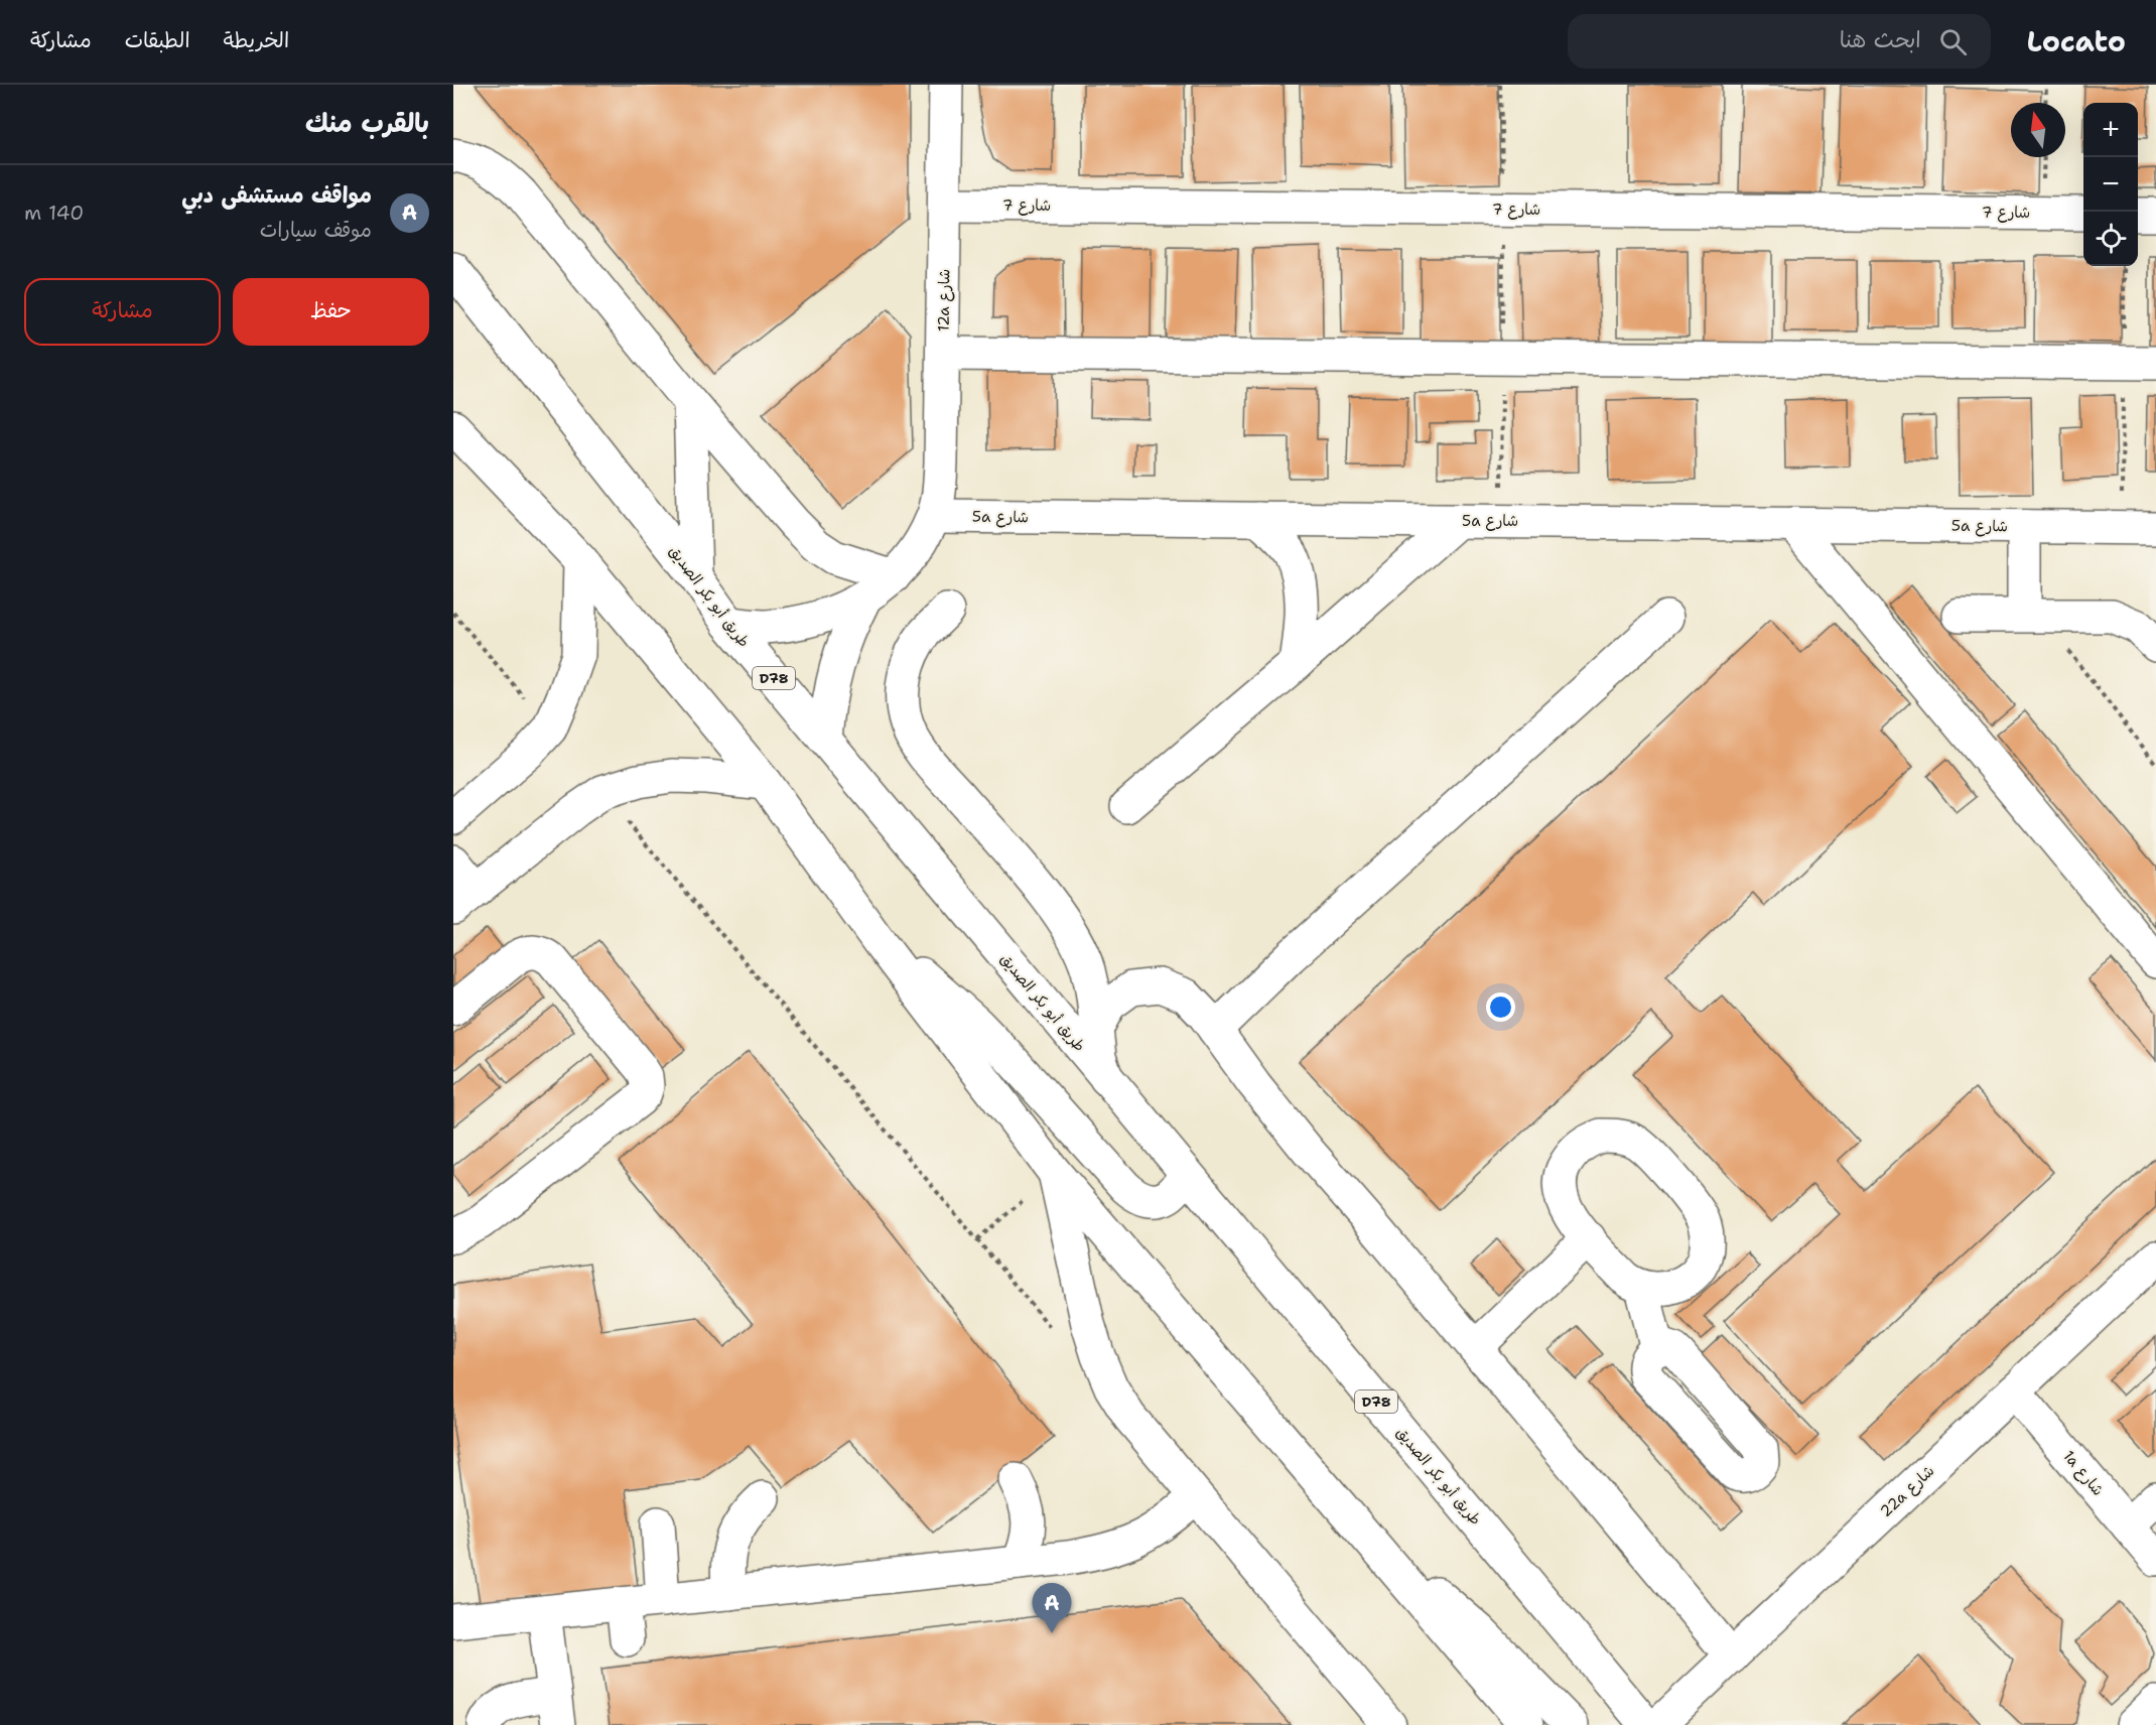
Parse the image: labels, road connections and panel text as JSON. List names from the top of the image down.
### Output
{
  "streets": {
    "main road": [
      "شارع 7",
      "12a شارع",
      "5a شارع",
      "طريق أبو بكر الصديق",
      "D78",
      "1a شارع",
      "22a شارع"
    ]
  },
  "crossings": [
    ["شارع 7", "12a شارع"],
    ["12a شارع", "5a شارع"],
    ["1a شارع", "22a شارع"]
  ],
  "north": "top",
  "page": {
    "header": "Locato",
    "search": "ابحث هنا",
    "nav": ["الخريطة", "الطبقات", "مشاركة"],
    "heading": "بالقرب منك",
    "map_buttons": ["+", "−"],
    "list": [
      {
        "mark": "A",
        "name": "مواقف مستشفى دبي",
        "note": "موقف سيارات",
        "value": "140 m"
      }
    ],
    "buttons": ["حفظ", "مشاركة"],
    "pins": "A"
  }
}
